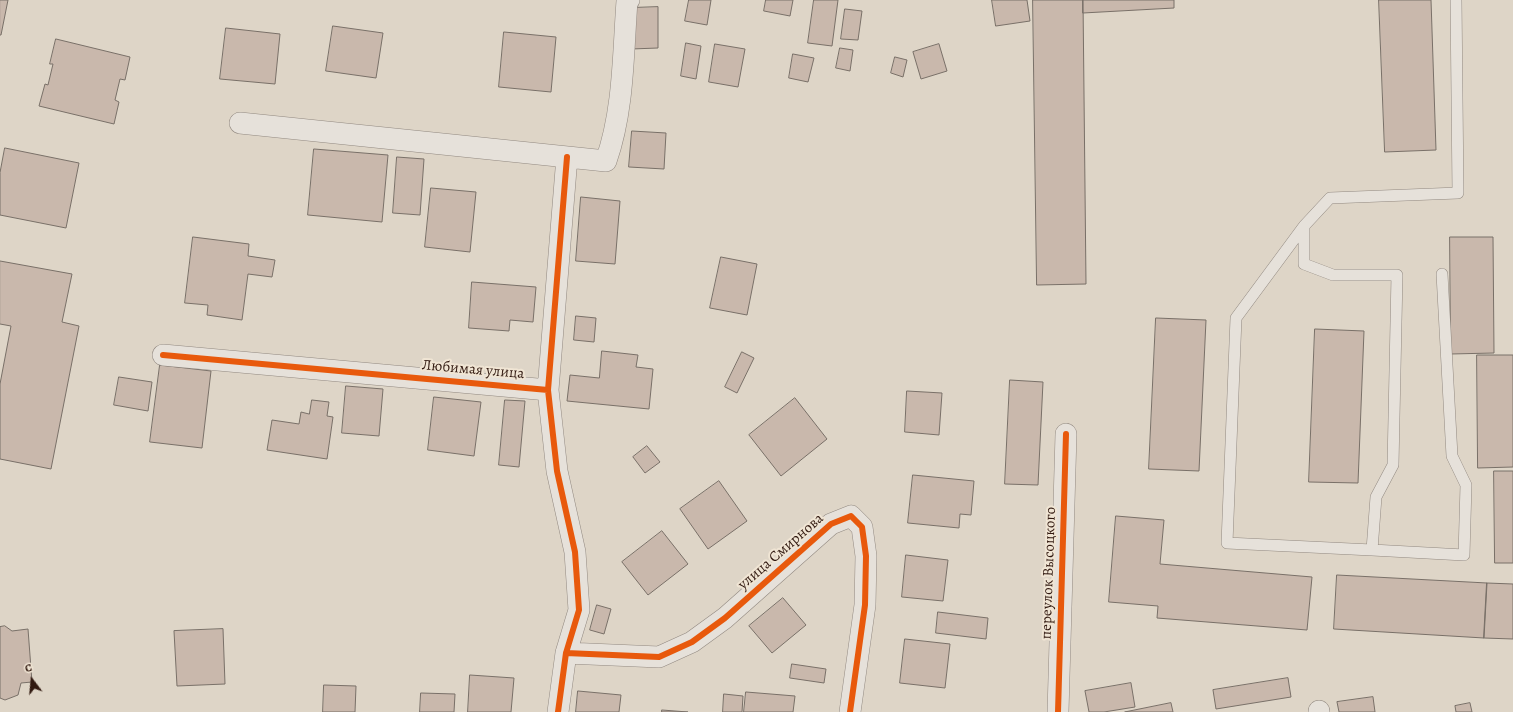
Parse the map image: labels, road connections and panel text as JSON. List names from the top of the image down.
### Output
{
  "streets": {
    "street": ["Любимая улица", "улица Смирнова", "переулок Высоцкого"]
  },
  "north": "top"
}
